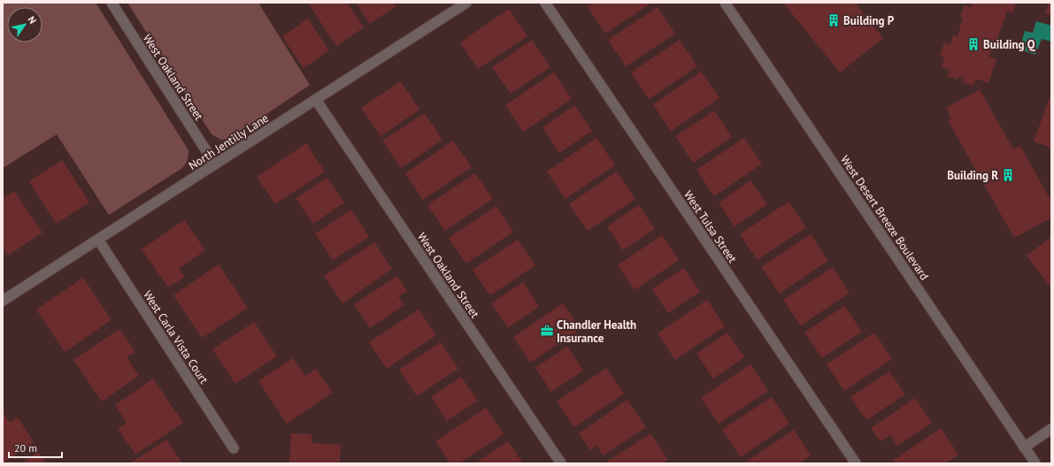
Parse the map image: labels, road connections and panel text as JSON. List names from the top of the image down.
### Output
{
  "streets": {
    "street": [
      "West Oakland Street",
      "North Jentilly Lane",
      "West Desert Breeze Boulevard",
      "West Tulsa Street",
      "West Carla Vista Court"
    ]
  },
  "crossings": [
    ["West Oakland Street", "North Jentilly Lane"],
    ["North Jentilly Lane", "West Carla Vista Court"]
  ],
  "places": {
    "building": ["Building P", "Building Q", "Building R"],
    "office": ["Chandler Health Insurance"]
  },
  "scale_bar": "20 m",
  "north": "top right"
}
